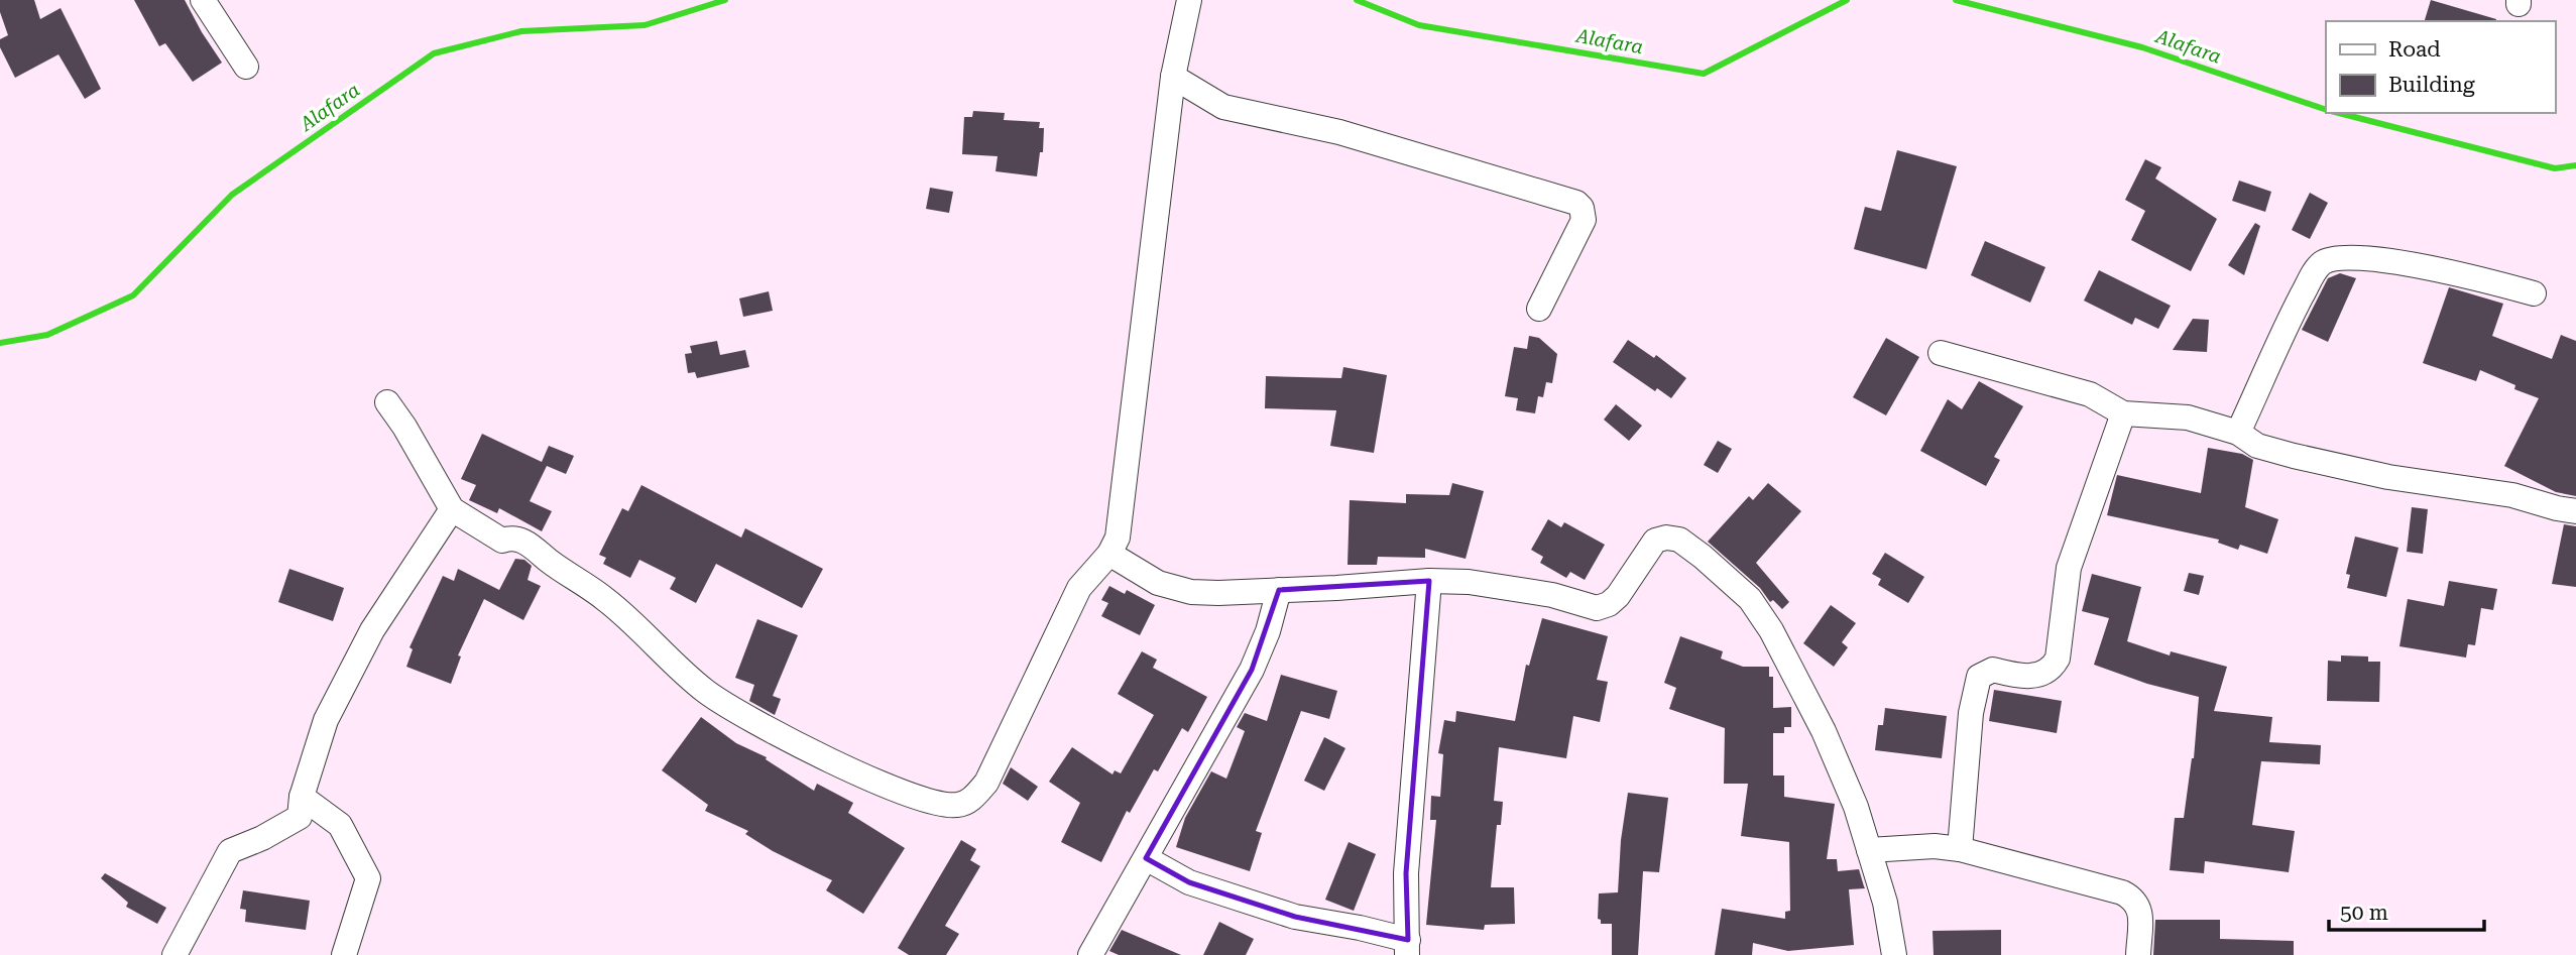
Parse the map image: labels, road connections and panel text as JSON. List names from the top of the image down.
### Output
{
  "water": ["Alafara"],
  "legend": ["Road", "Building"],
  "scale_bar": "50 m"
}
